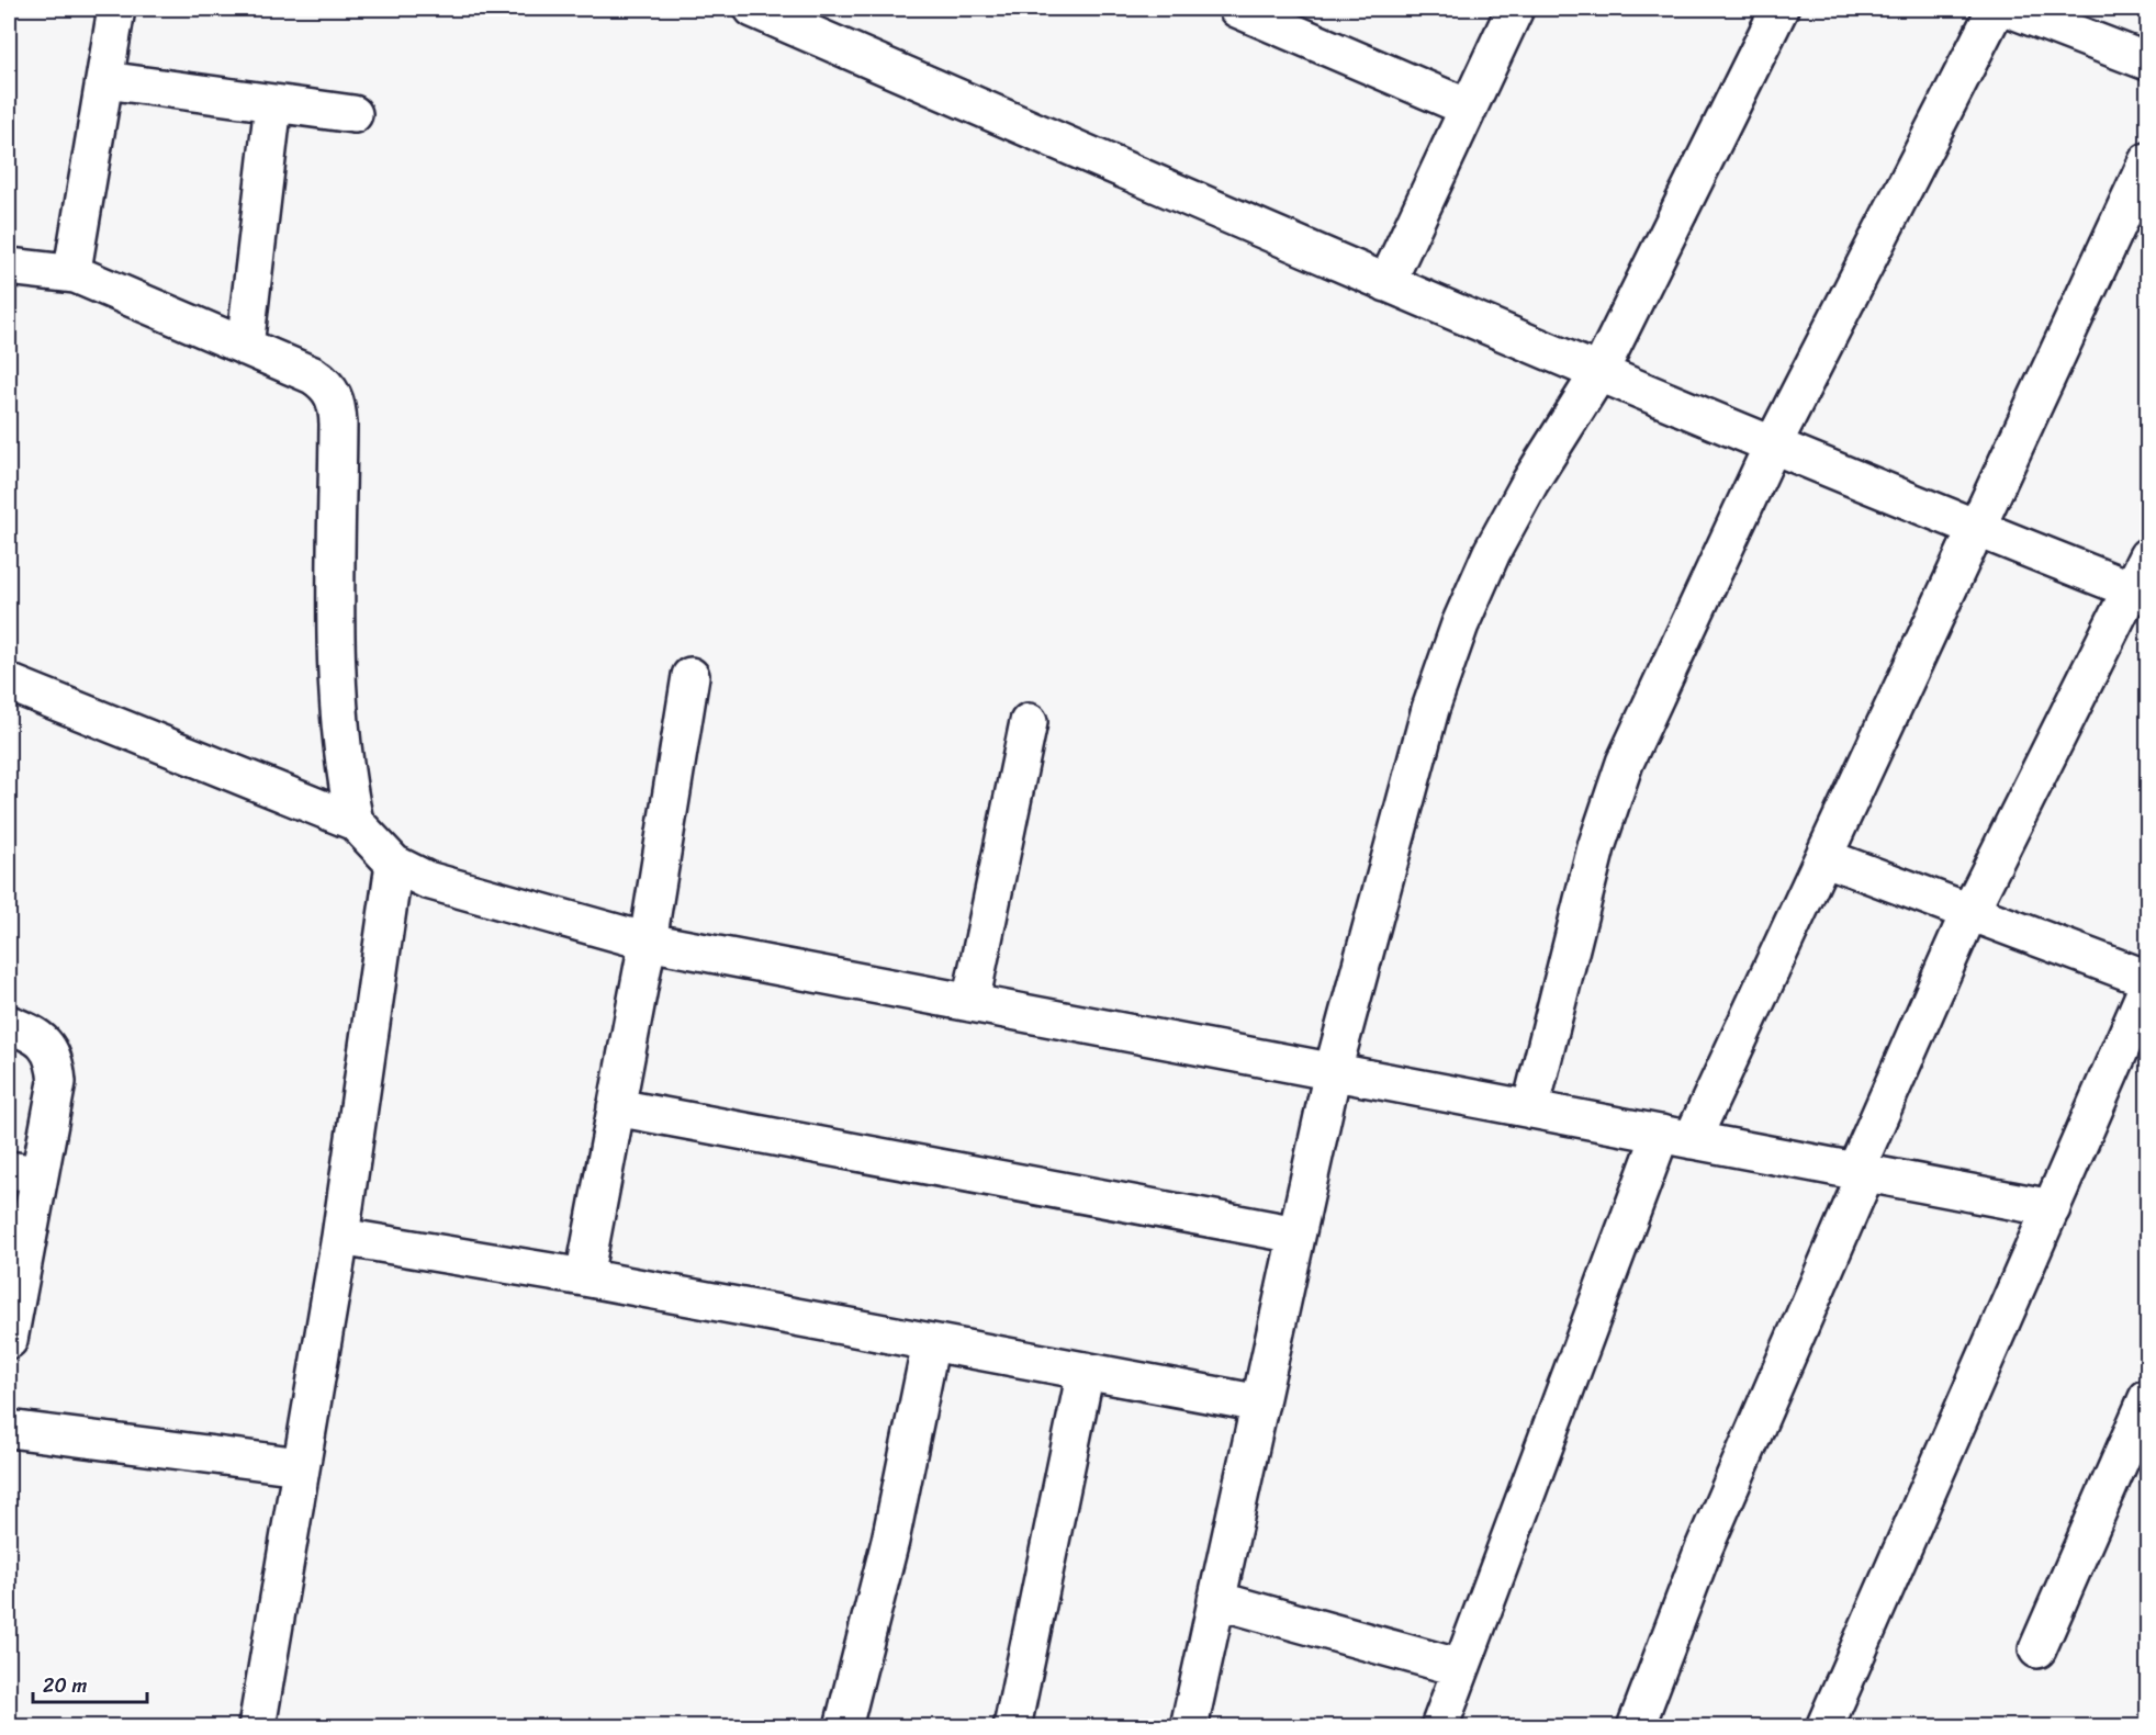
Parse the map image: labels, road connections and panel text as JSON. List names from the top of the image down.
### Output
{
  "scale_bar": "20 m"
}
